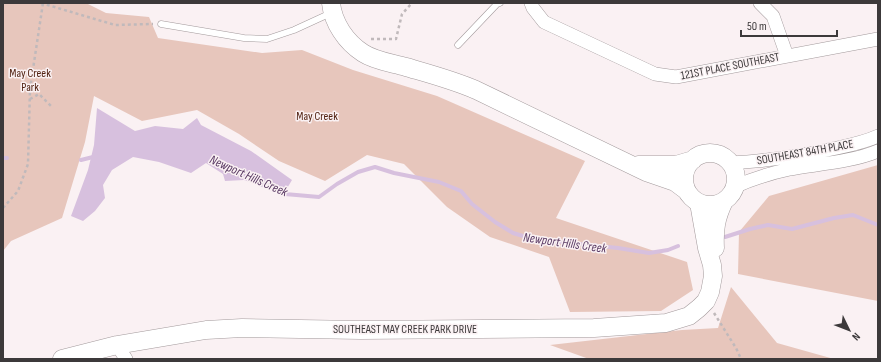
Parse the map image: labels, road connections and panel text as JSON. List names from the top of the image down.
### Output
{
  "streets": {
    "street": ["121ST PLACE SOUTHEAST", "SOUTHEAST 84TH PLACE", "SOUTHEAST MAY CREEK PARK DRIVE"]
  },
  "crossings": [
    ["SOUTHEAST 84TH PLACE", "SOUTHEAST MAY CREEK PARK DRIVE"]
  ],
  "water": ["Newport Hills Creek"],
  "parks": ["May Creek Park", "May Creek"],
  "scale_bar": "50 m",
  "north": "bottom right"
}
